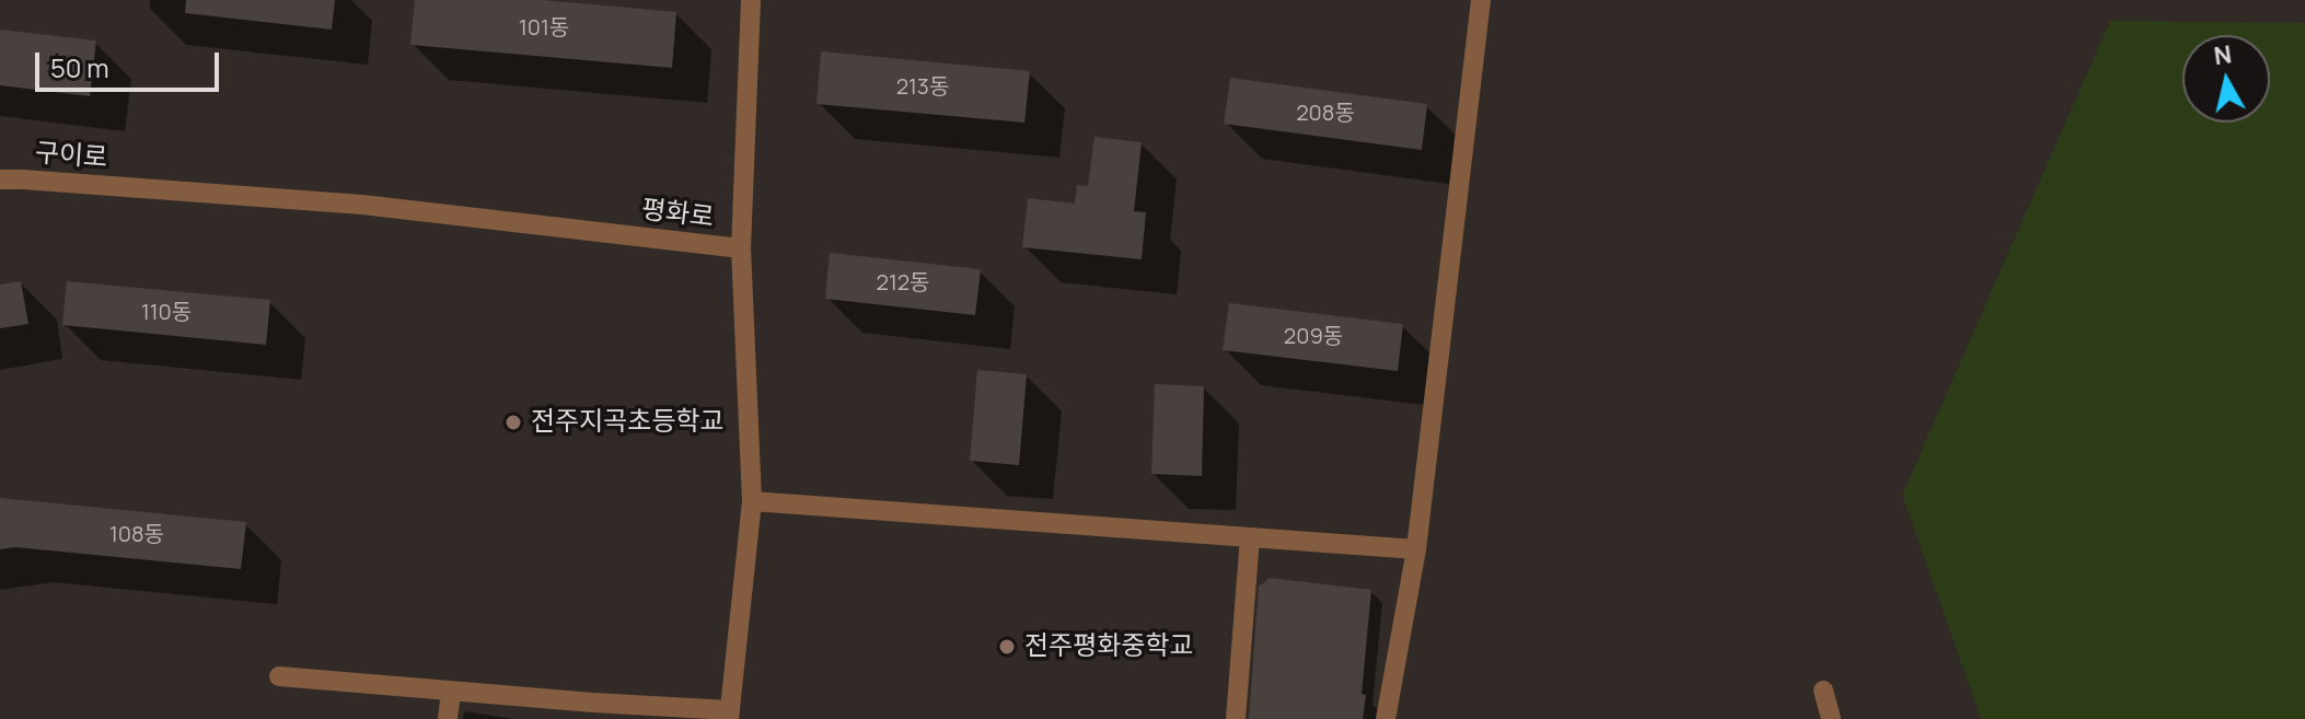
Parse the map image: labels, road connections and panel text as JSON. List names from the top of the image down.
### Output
{
  "streets": {
    "street": ["구이로", "평화로"]
  },
  "crossings": [
    ["구이로", "평화로"]
  ],
  "places": ["전주지곡초등학교", "전주평화중학교"],
  "house_numbers": [
    "101동",
    "213동",
    "208동",
    "212동",
    "110동",
    "209동",
    "108동"
  ],
  "scale_bar": "50 m",
  "north": "top"
}
